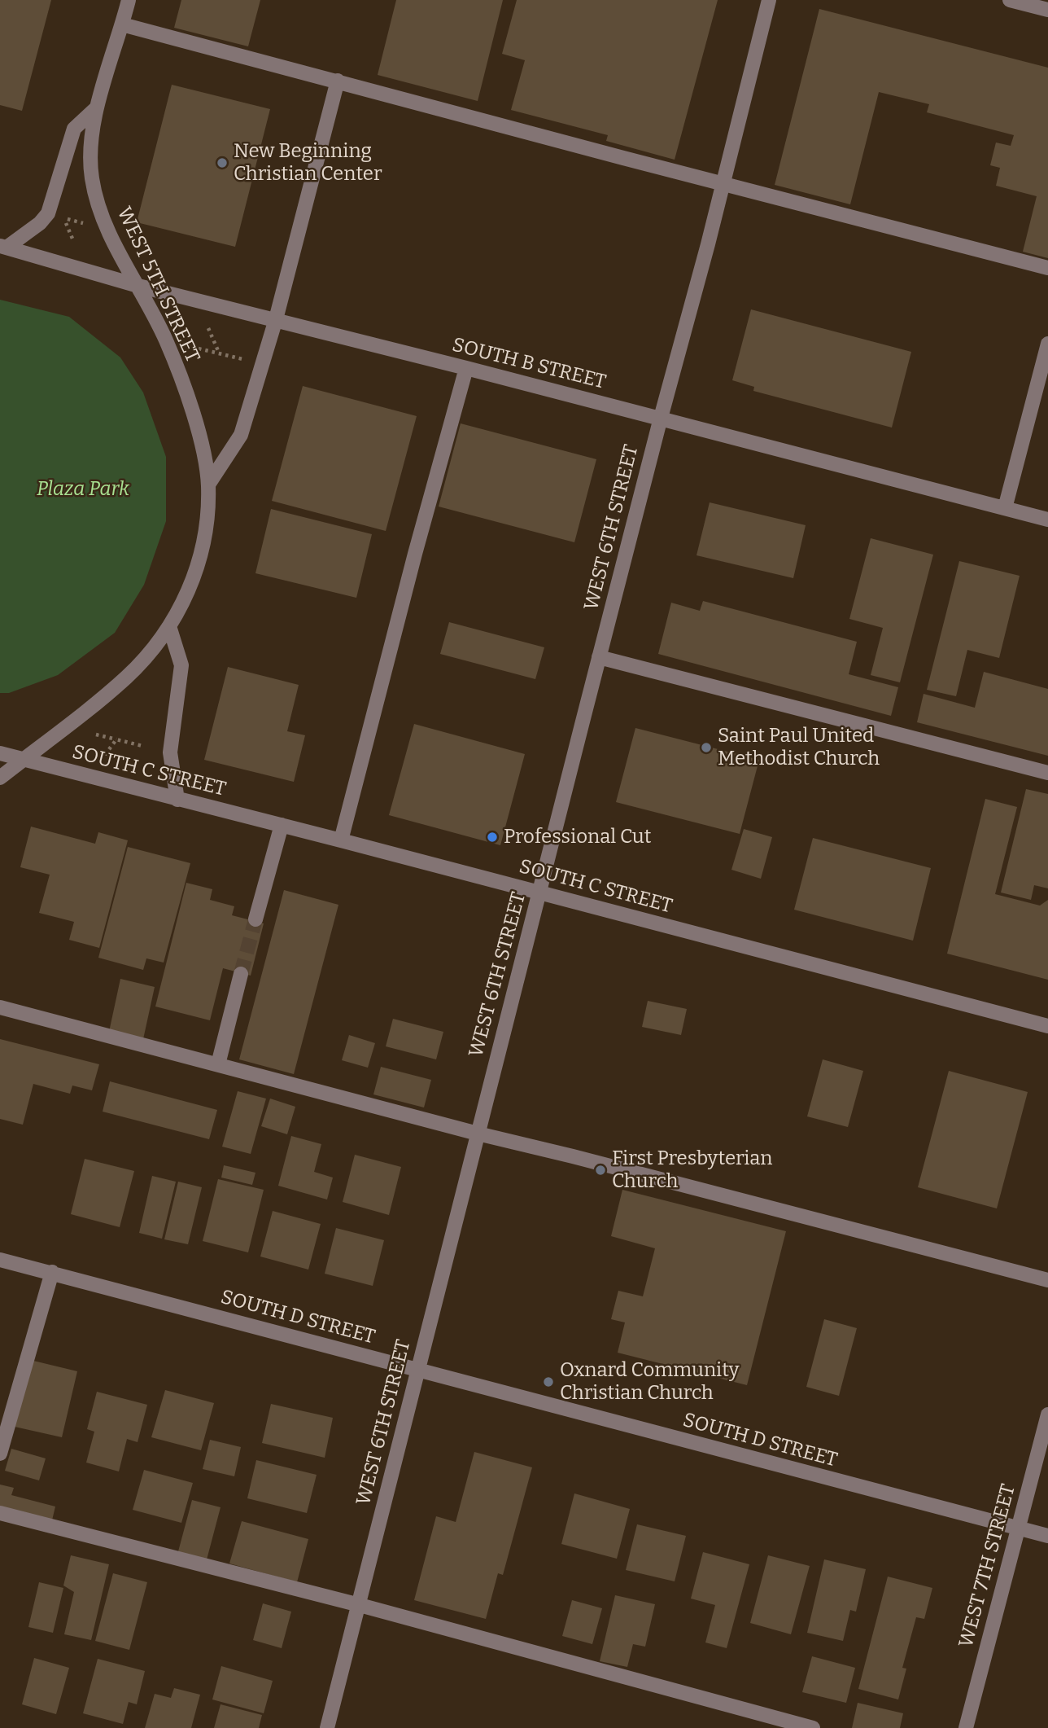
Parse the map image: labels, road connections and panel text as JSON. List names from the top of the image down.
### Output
{
  "streets": {
    "street": [
      "WEST 5TH STREET",
      "SOUTH B STREET",
      "WEST 6TH STREET",
      "SOUTH C STREET",
      "SOUTH D STREET",
      "WEST 7TH STREET"
    ]
  },
  "crossings": [
    ["WEST 5TH STREET", "SOUTH B STREET"],
    ["WEST 5TH STREET", "SOUTH C STREET"],
    ["SOUTH B STREET", "WEST 6TH STREET"],
    ["WEST 6TH STREET", "SOUTH C STREET"],
    ["WEST 6TH STREET", "SOUTH D STREET"],
    ["SOUTH D STREET", "WEST 7TH STREET"]
  ],
  "parks": ["Plaza Park"],
  "places": [
    "New Beginning Christian Center",
    "Saint Paul United Methodist Church",
    "Professional Cut",
    "First Presbyterian Church",
    "Oxnard Community Christian Church"
  ]
}
